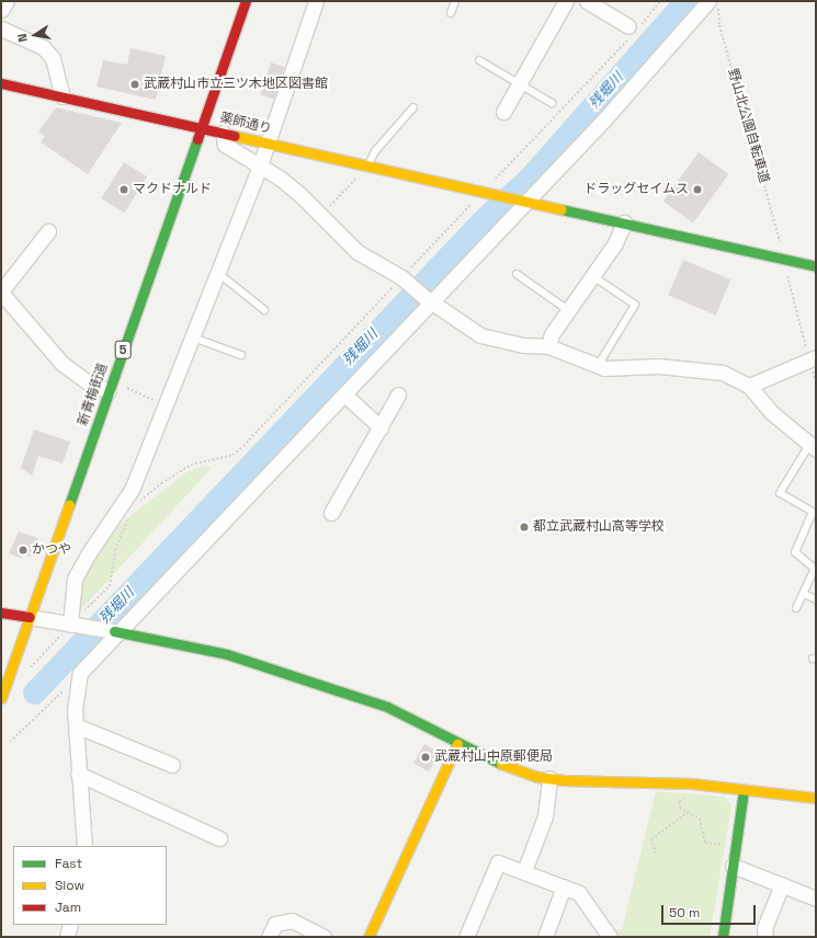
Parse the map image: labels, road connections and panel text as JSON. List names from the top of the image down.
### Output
{
  "streets": {
    "street": ["薬師通り", "5", "新青梅街道"],
    "path": ["野山北公園自転車道"]
  },
  "crossings": [
    ["薬師通り", "新青梅街道"]
  ],
  "water": ["残堀川"],
  "places": [
    "武蔵村山市立三ツ木地区図書館",
    "マクドナルド",
    "ドラッグセイムス",
    "都立武蔵村山高等学校",
    "かつや",
    "武蔵村山中原郵便局"
  ],
  "legend": ["Fast", "Slow", "Jam"],
  "scale_bar": "50 m",
  "north": "left"
}
